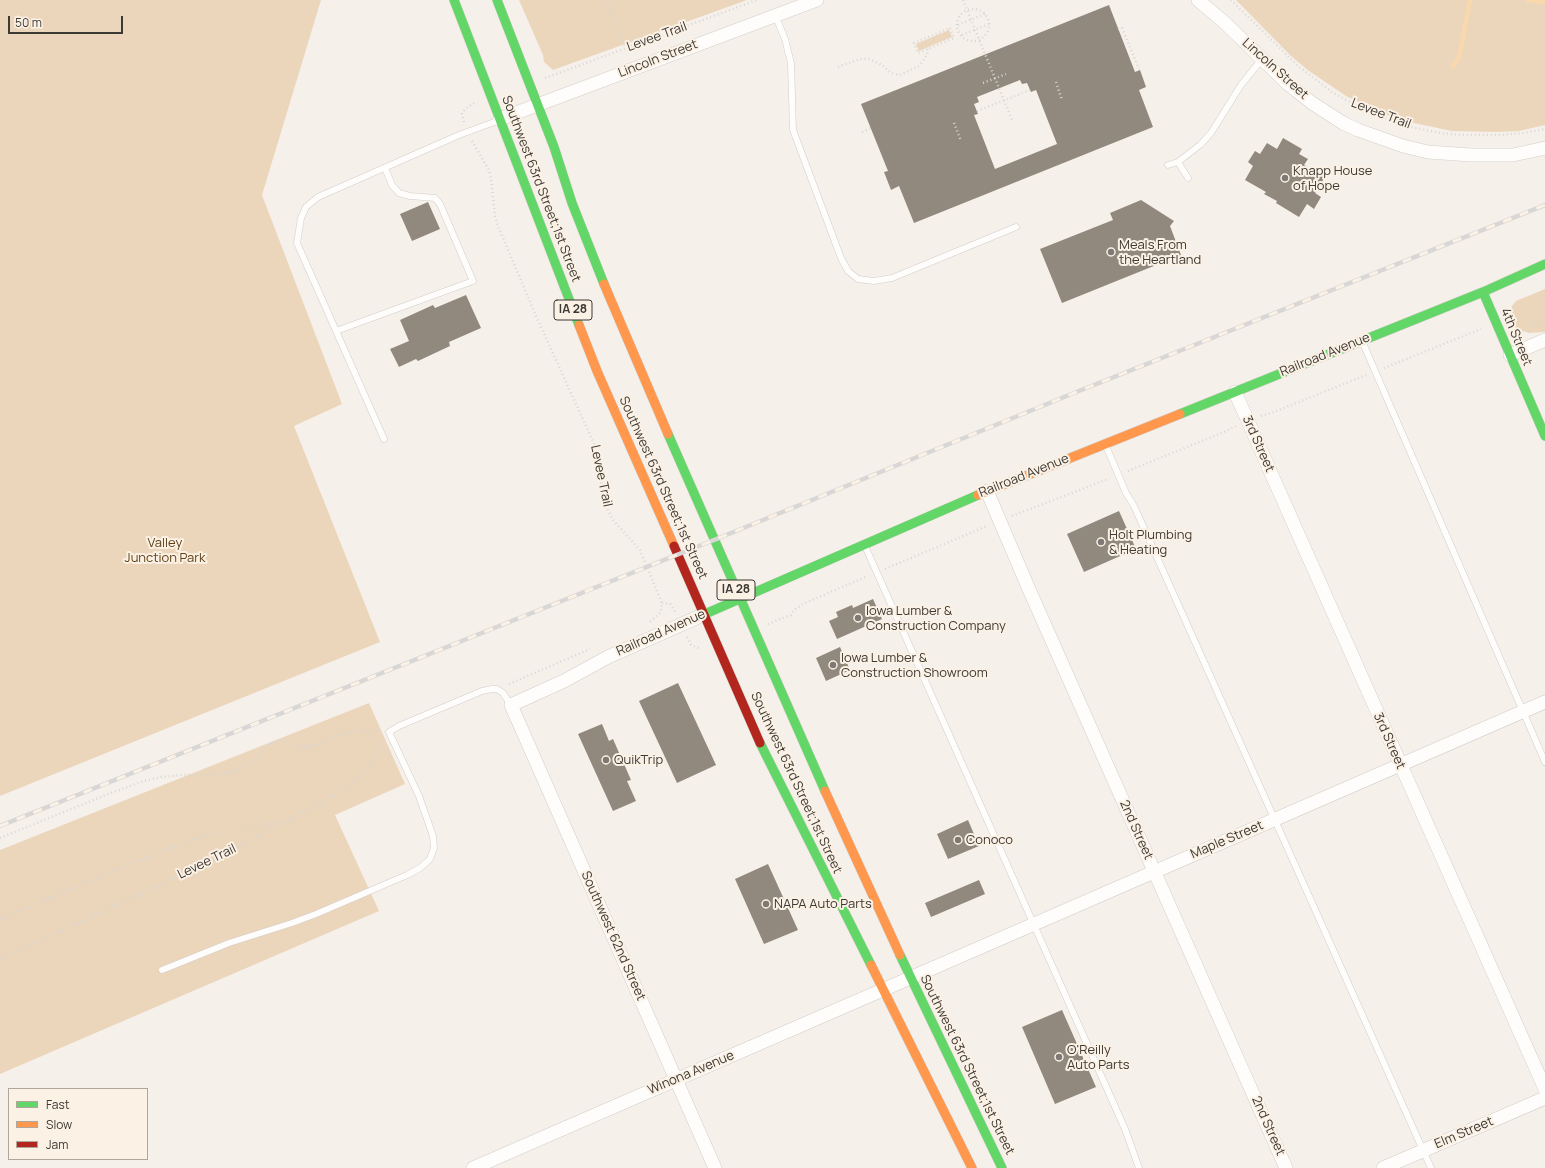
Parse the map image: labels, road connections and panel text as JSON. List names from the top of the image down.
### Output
{
  "streets": {
    "main road": [
      "Southwest 63rd Street;1st Street",
      "IA 28",
      "4th Street",
      "Railroad Avenue"
    ],
    "street": [
      "Lincoln Street",
      "3rd Street",
      "2nd Street",
      "Maple Street",
      "Southwest 62nd Street",
      "Winona Avenue",
      "Elm Street"
    ],
    "path": ["Levee Trail"]
  },
  "crossings": [
    ["Lincoln Street", "Southwest 63rd Street;1st Street"],
    ["Southwest 63rd Street;1st Street", "Railroad Avenue"],
    ["Southwest 63rd Street;1st Street", "Maple Street"],
    ["Southwest 63rd Street;1st Street", "Winona Avenue"],
    ["4th Street", "Railroad Avenue"],
    ["Railroad Avenue", "3rd Street"],
    ["Railroad Avenue", "2nd Street"],
    ["Railroad Avenue", "Southwest 62nd Street"],
    ["3rd Street", "Maple Street"],
    ["2nd Street", "Maple Street"],
    ["Maple Street", "Winona Avenue"],
    ["Southwest 62nd Street", "Winona Avenue"]
  ],
  "parks": ["Valley Junction Park"],
  "places": [
    "Knapp House of Hope",
    "Meals From the Heartland",
    "Holt Plumbing & Heating",
    "Iowa Lumber & Construction Company",
    "Iowa Lumber & Construction Showroom",
    "QuikTrip",
    "Conoco",
    "NAPA Auto Parts",
    "O'Reilly Auto Parts"
  ],
  "legend": ["Fast", "Slow", "Jam"],
  "scale_bar": "50 m"
}
